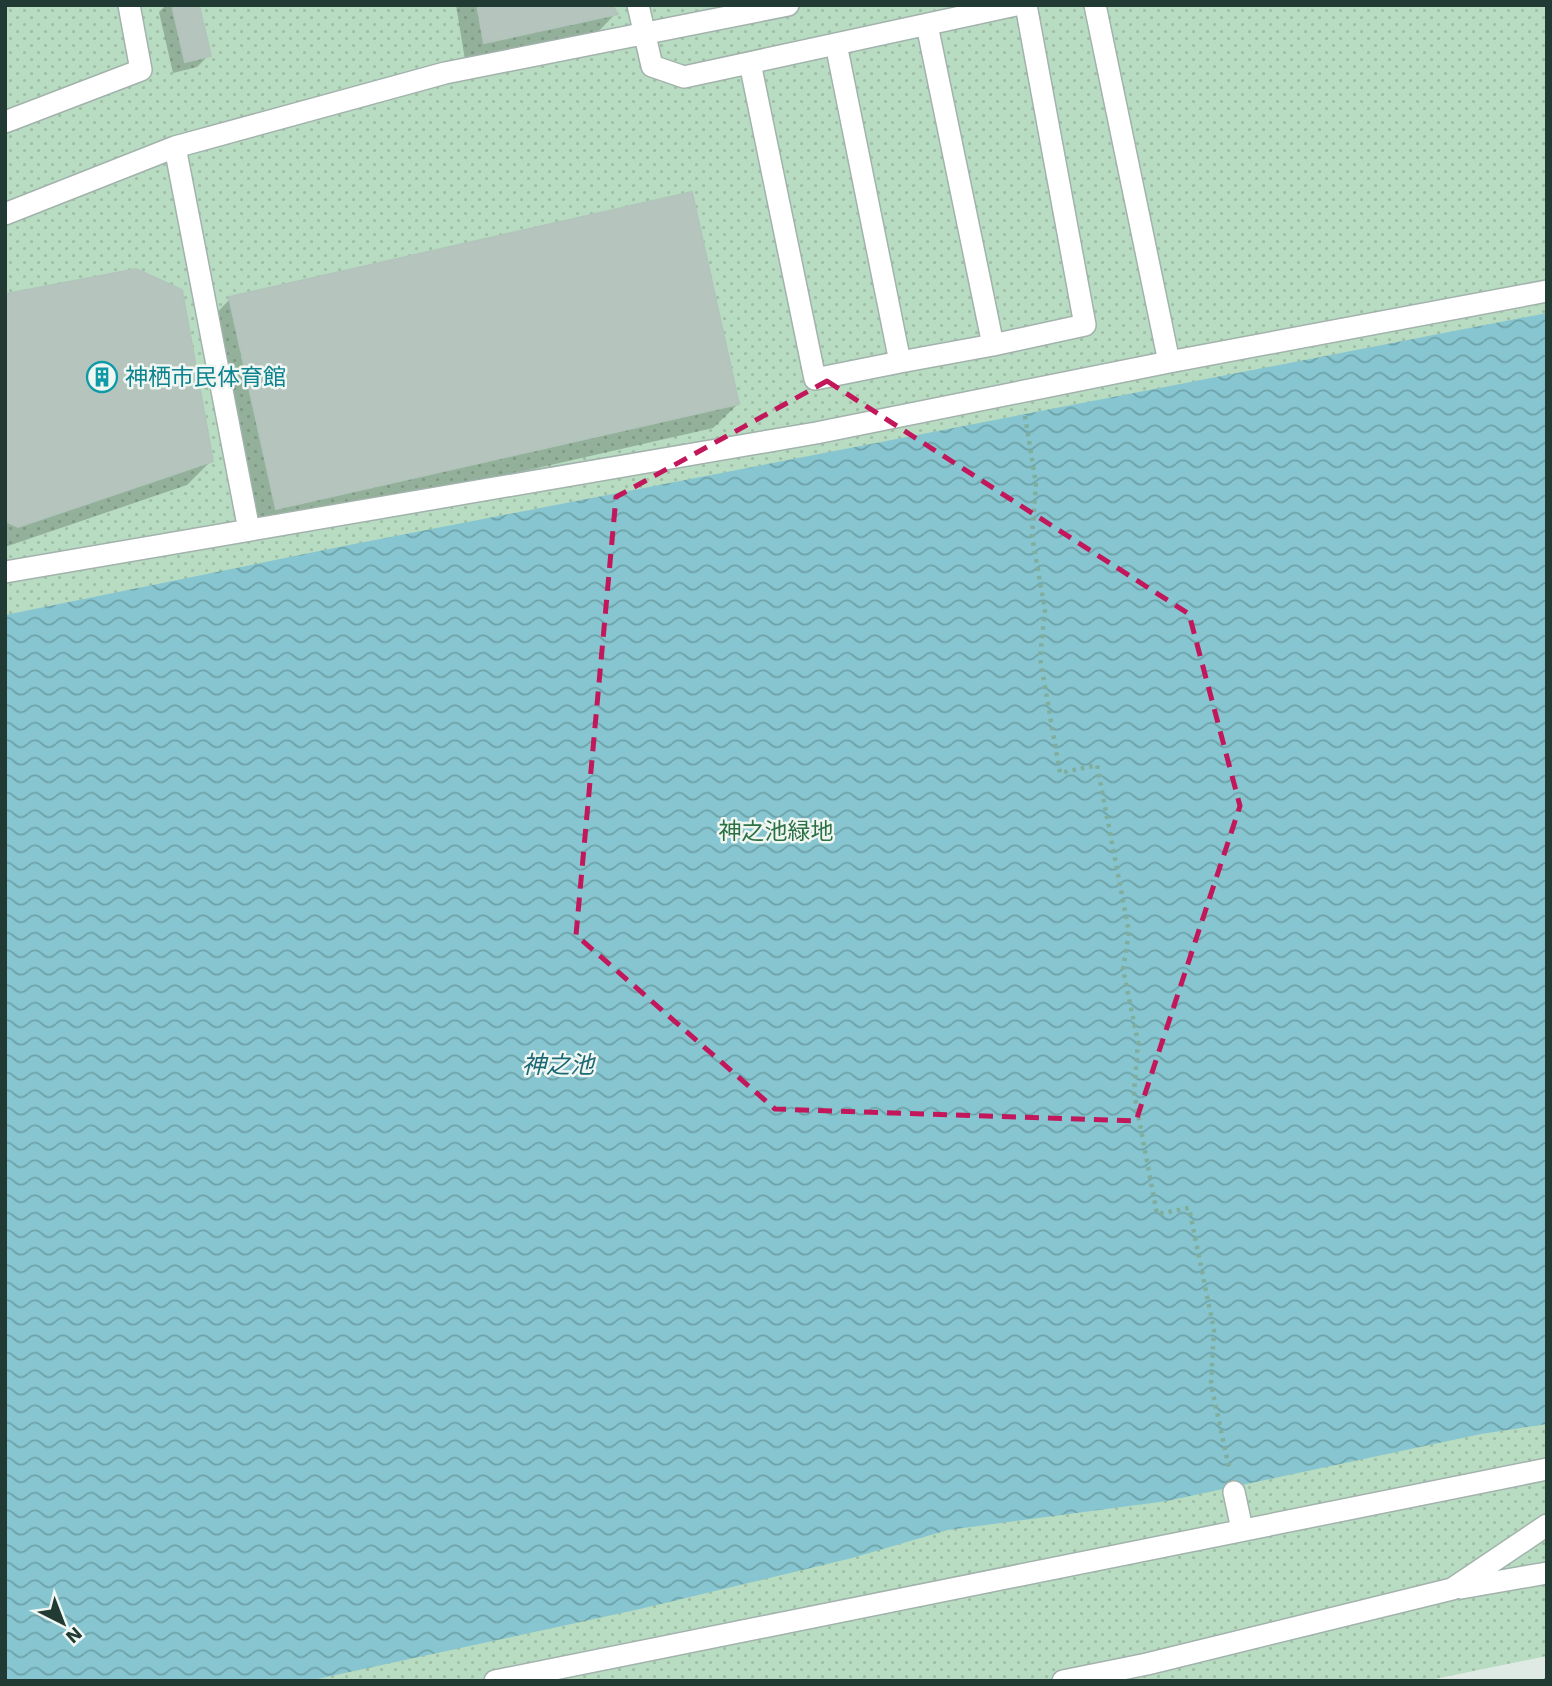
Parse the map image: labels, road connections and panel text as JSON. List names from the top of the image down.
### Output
{
  "water": ["神之池"],
  "parks": ["神之池緑地"],
  "places": {
    "building": ["神栖市民体育館"]
  },
  "north": "bottom right"
}
